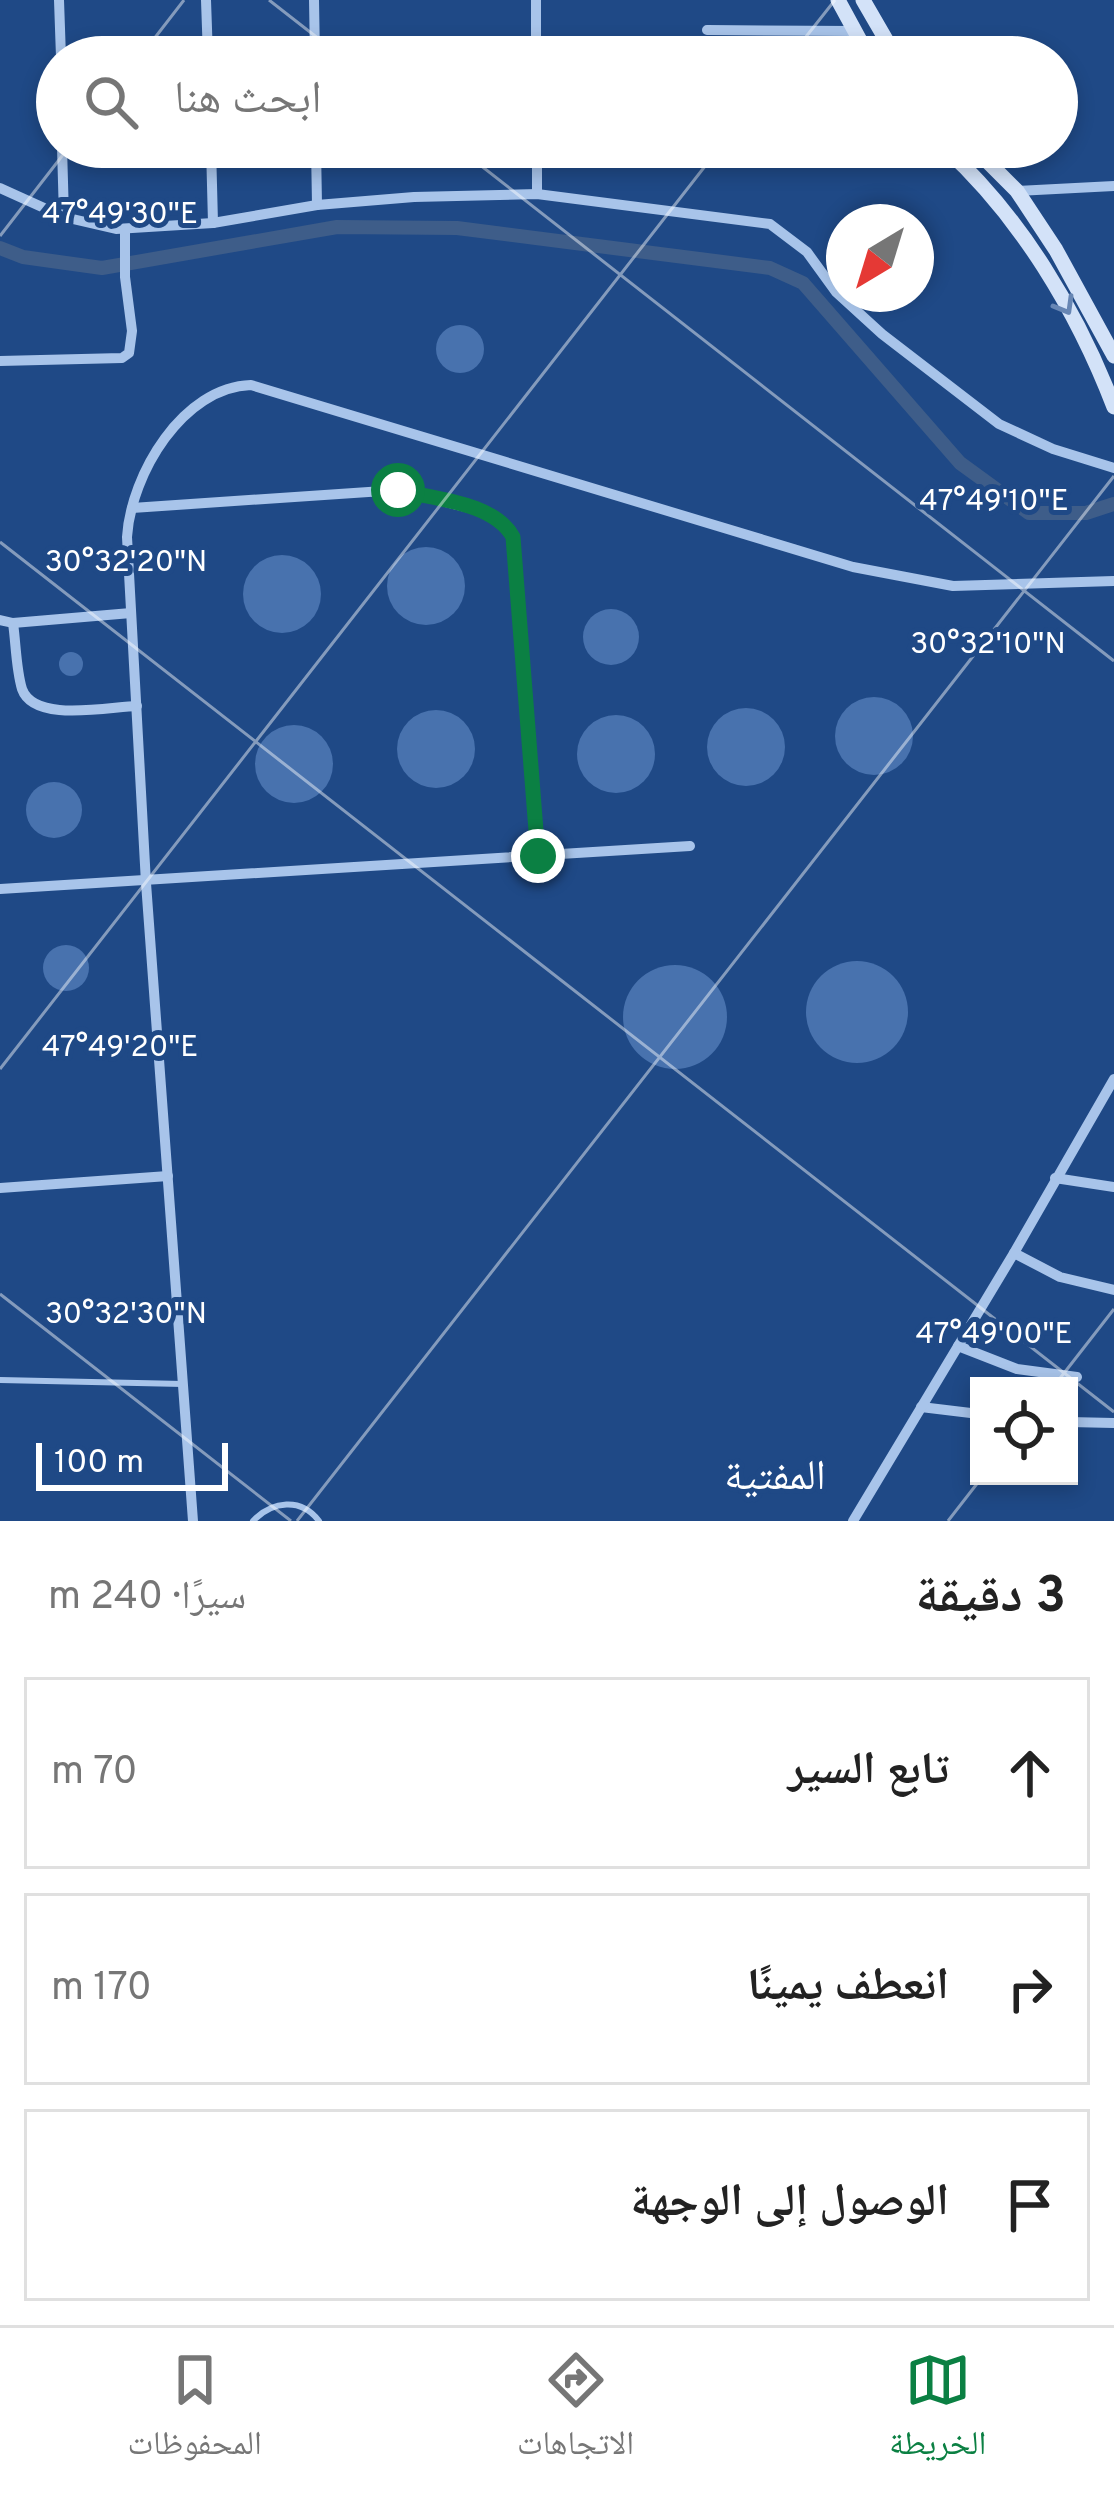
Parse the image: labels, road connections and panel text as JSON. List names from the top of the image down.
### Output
{
  "districts": ["المفتية"],
  "scale_bar": "100 m",
  "north": "bottom left",
  "page": {
    "search": "ابحث هنا",
    "scale": "100 m",
    "heading": ["3 دقيقة", "سيرًا · 240 m"],
    "list": [
      ["تابع السير", "70 m"],
      ["انعطف يمينًا", "170 m"],
      "الوصول إلى الوجهة"
    ],
    "nav": ["الخريطة", "الاتجاهات", "المحفوظات"]
  },
  "coordinates": [
    "47°49'30\"E",
    "47°49'10\"E",
    "30°32'20\"N",
    "30°32'10\"N",
    "47°49'20\"E",
    "30°32'30\"N",
    "47°49'00\"E"
  ]
}
